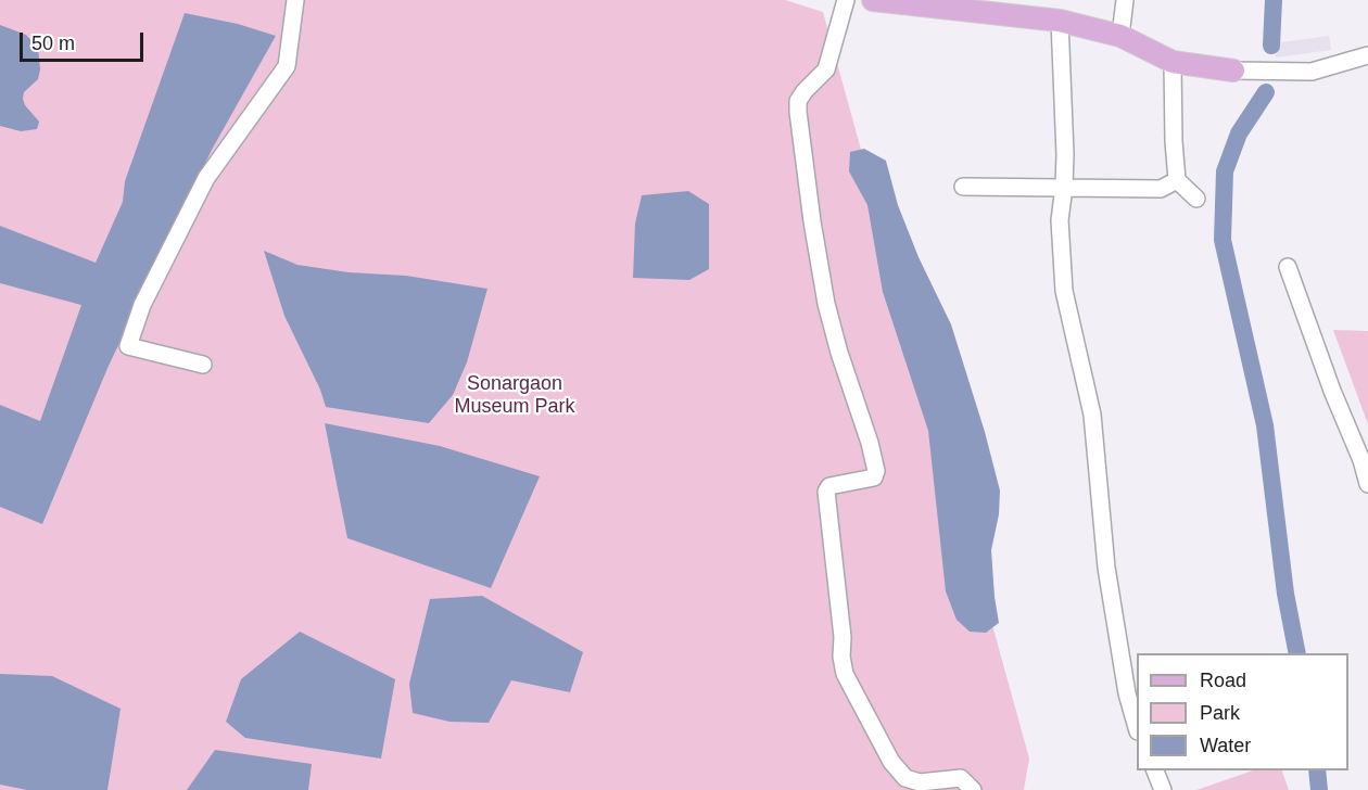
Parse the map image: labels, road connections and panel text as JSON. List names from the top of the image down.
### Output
{
  "parks": ["Sonargaon Museum Park"],
  "legend": ["Road", "Park", "Water"],
  "scale_bar": "50 m"
}
